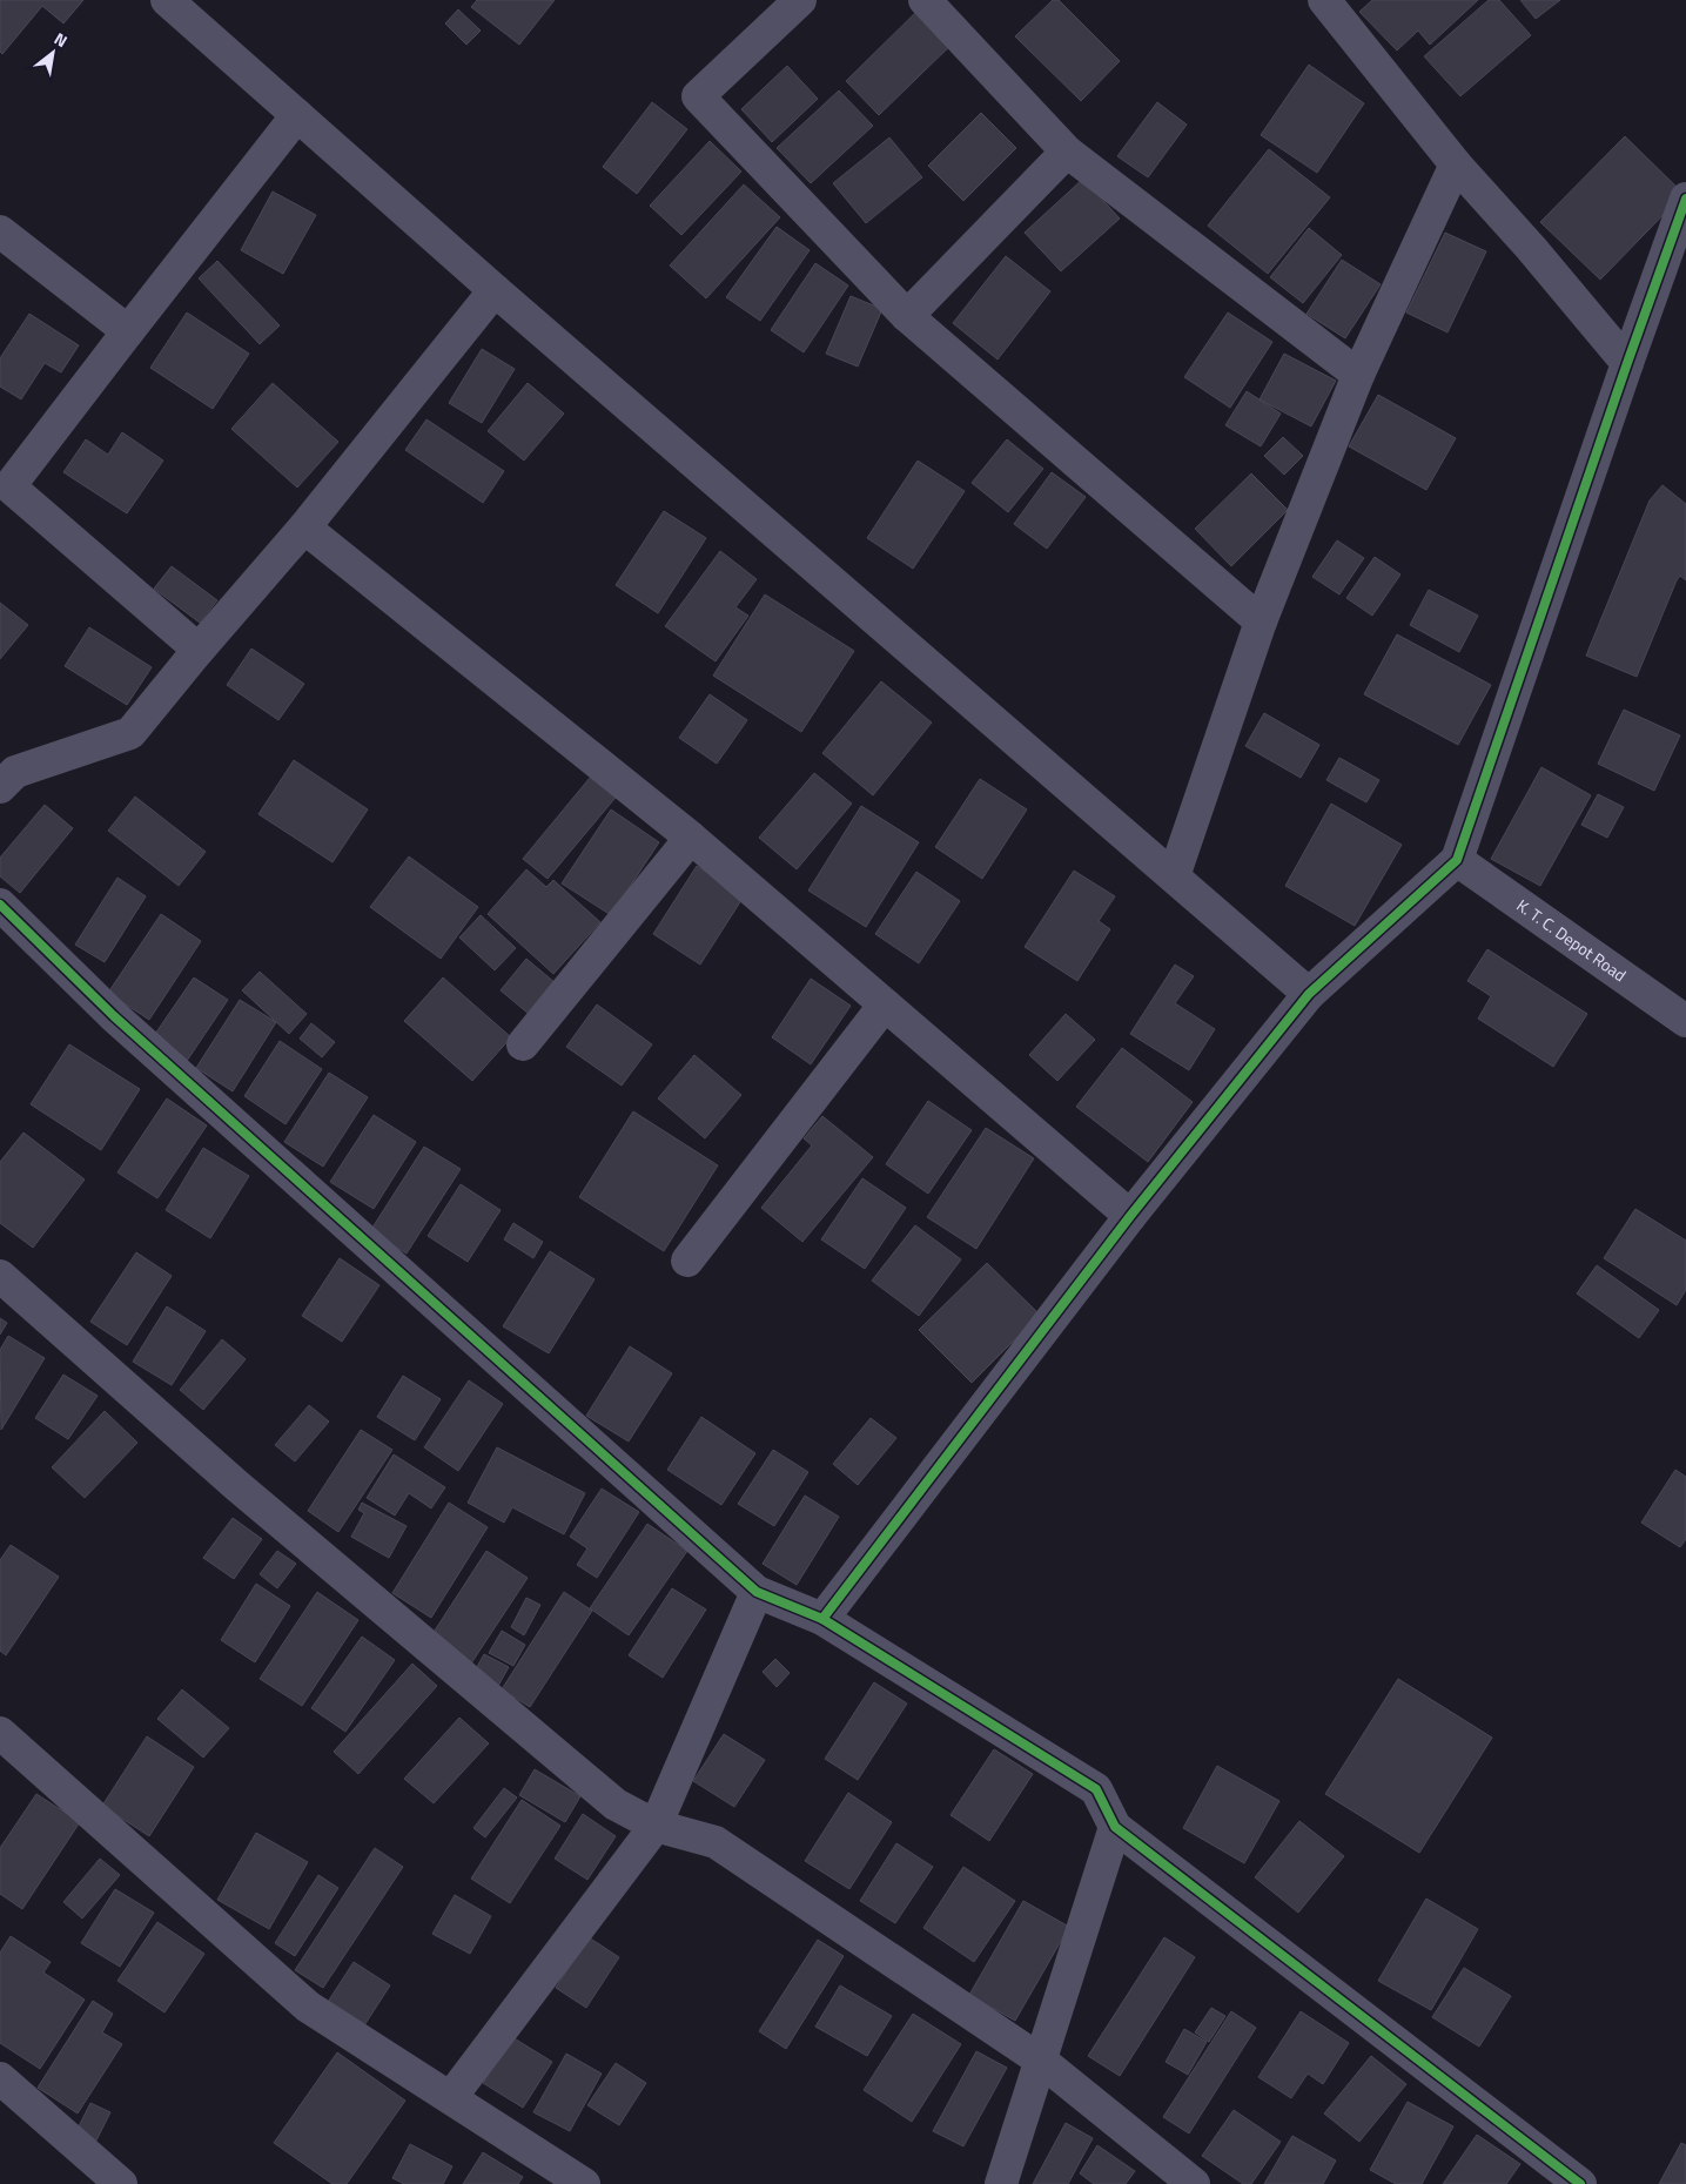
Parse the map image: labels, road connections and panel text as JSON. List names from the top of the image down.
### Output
{
  "streets": {
    "street": ["K. T. C. Depot Road"]
  },
  "north": "top right"
}
